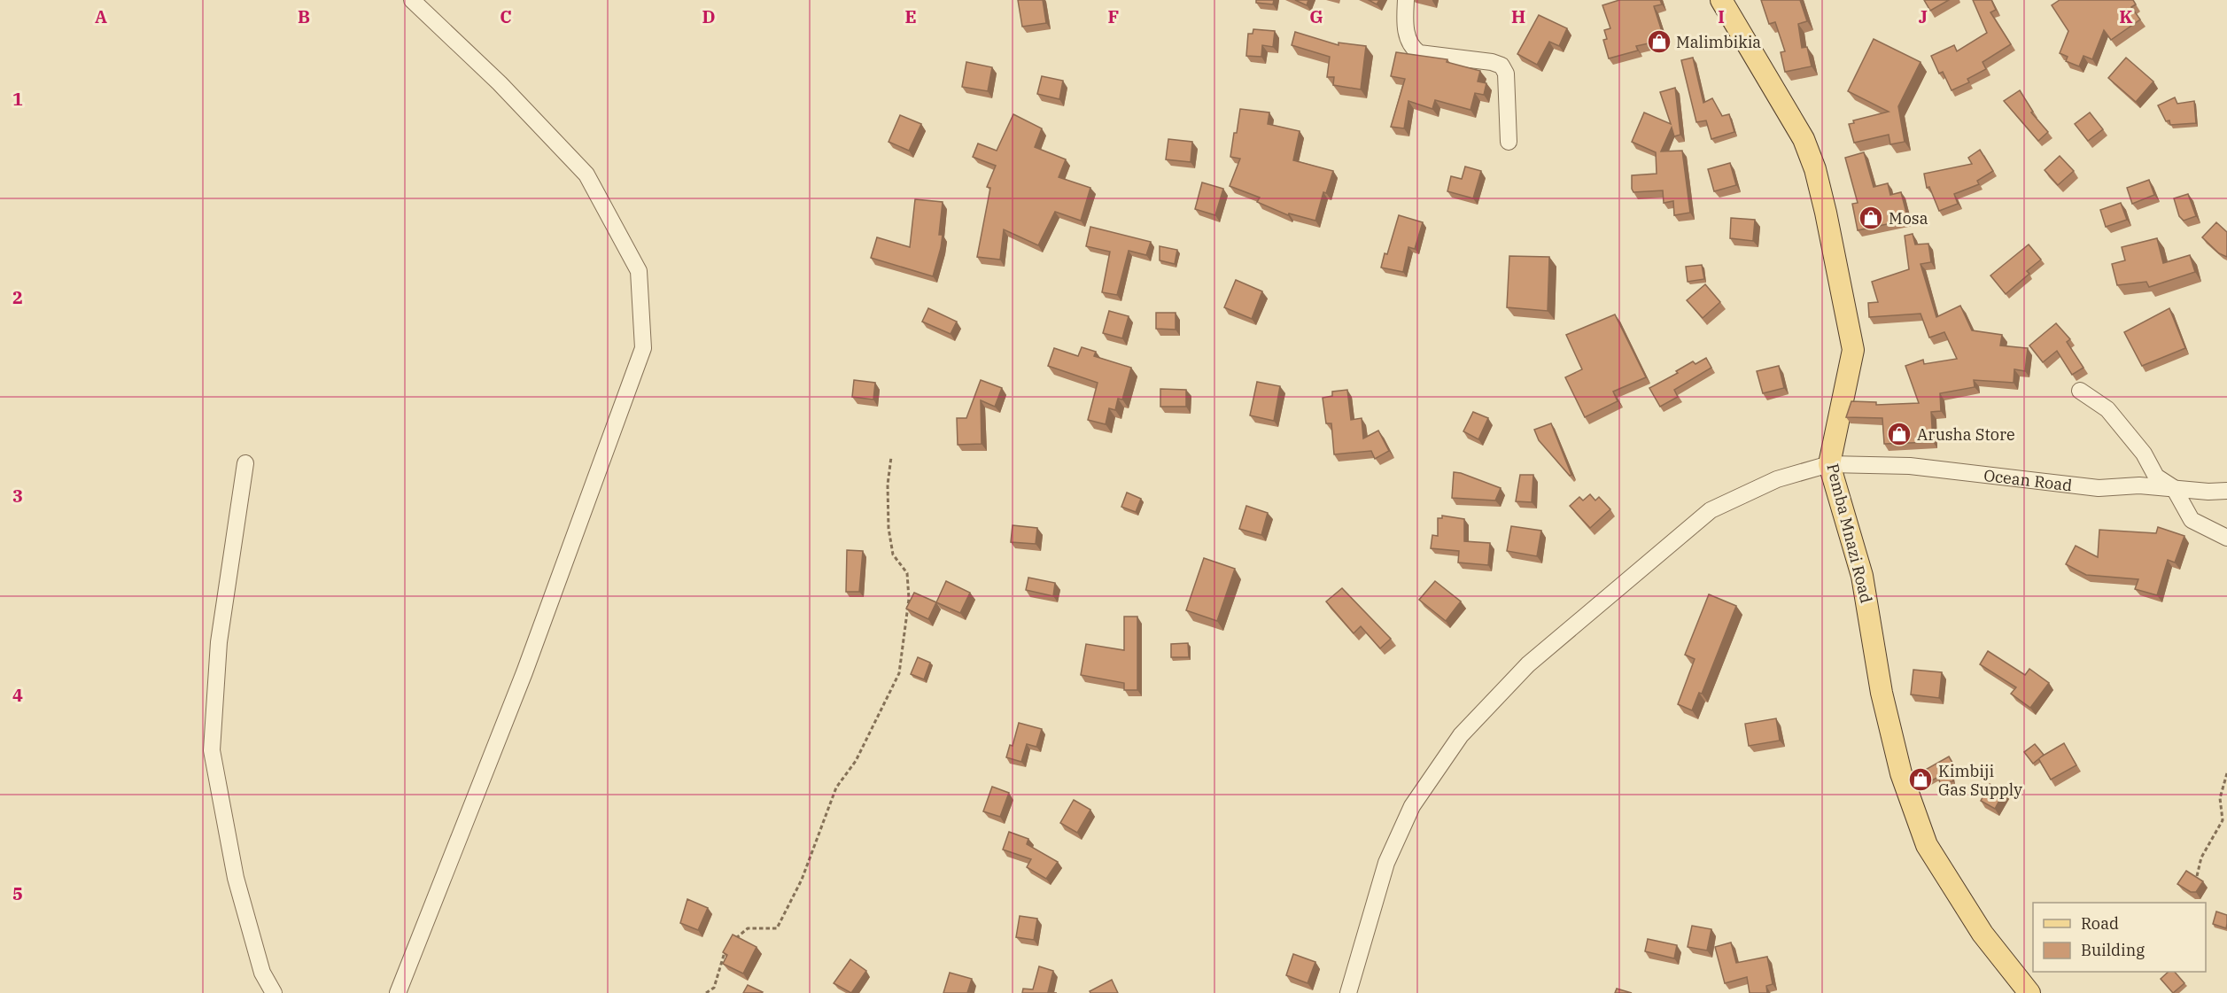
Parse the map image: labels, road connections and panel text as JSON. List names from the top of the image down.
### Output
{
  "streets": {
    "main road": ["Pemba Mnazi Road"],
    "street": ["Ocean Road"]
  },
  "crossings": [
    ["Ocean Road", "Pemba Mnazi Road"]
  ],
  "places": {
    "shop": [
      "Malimbikia",
      "Mosa",
      "Arusha Store",
      "Kimbiji Gas Supply"
    ]
  },
  "legend": ["Road", "Building"],
  "grid": {
    "columns": [
      "A",
      "B",
      "C",
      "D",
      "E",
      "F",
      "G",
      "H",
      "I",
      "J",
      "K"
    ],
    "rows": [
      "1",
      "2",
      "3",
      "4",
      "5"
    ]
  }
}
